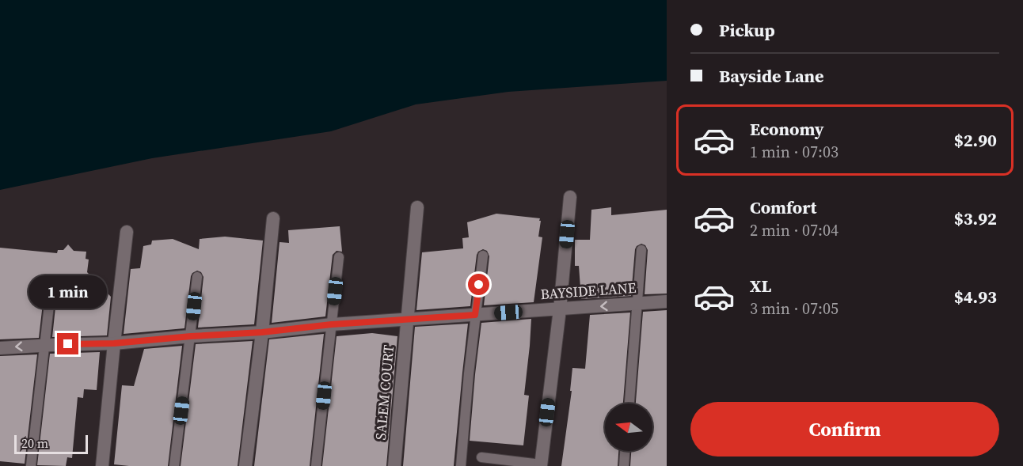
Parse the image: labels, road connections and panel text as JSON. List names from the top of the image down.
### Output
{
  "streets": {
    "street": ["BAYSIDE LANE", "SALEM COURT"]
  },
  "crossings": [
    ["BAYSIDE LANE", "SALEM COURT"]
  ],
  "scale_bar": "20 m",
  "north": "left",
  "page": {
    "banner": ["Pickup", "Bayside Lane"],
    "list": [
      {
        "name": "Economy",
        "note": "1 min · 07:03",
        "value": "$2.90"
      },
      {
        "name": "Comfort",
        "note": "2 min · 07:04",
        "value": "$3.92"
      },
      {
        "name": "XL",
        "note": "3 min · 07:05",
        "value": "$4.93"
      }
    ],
    "bubble": "1 min",
    "buttons": "Confirm",
    "scale": "20 m"
  }
}
